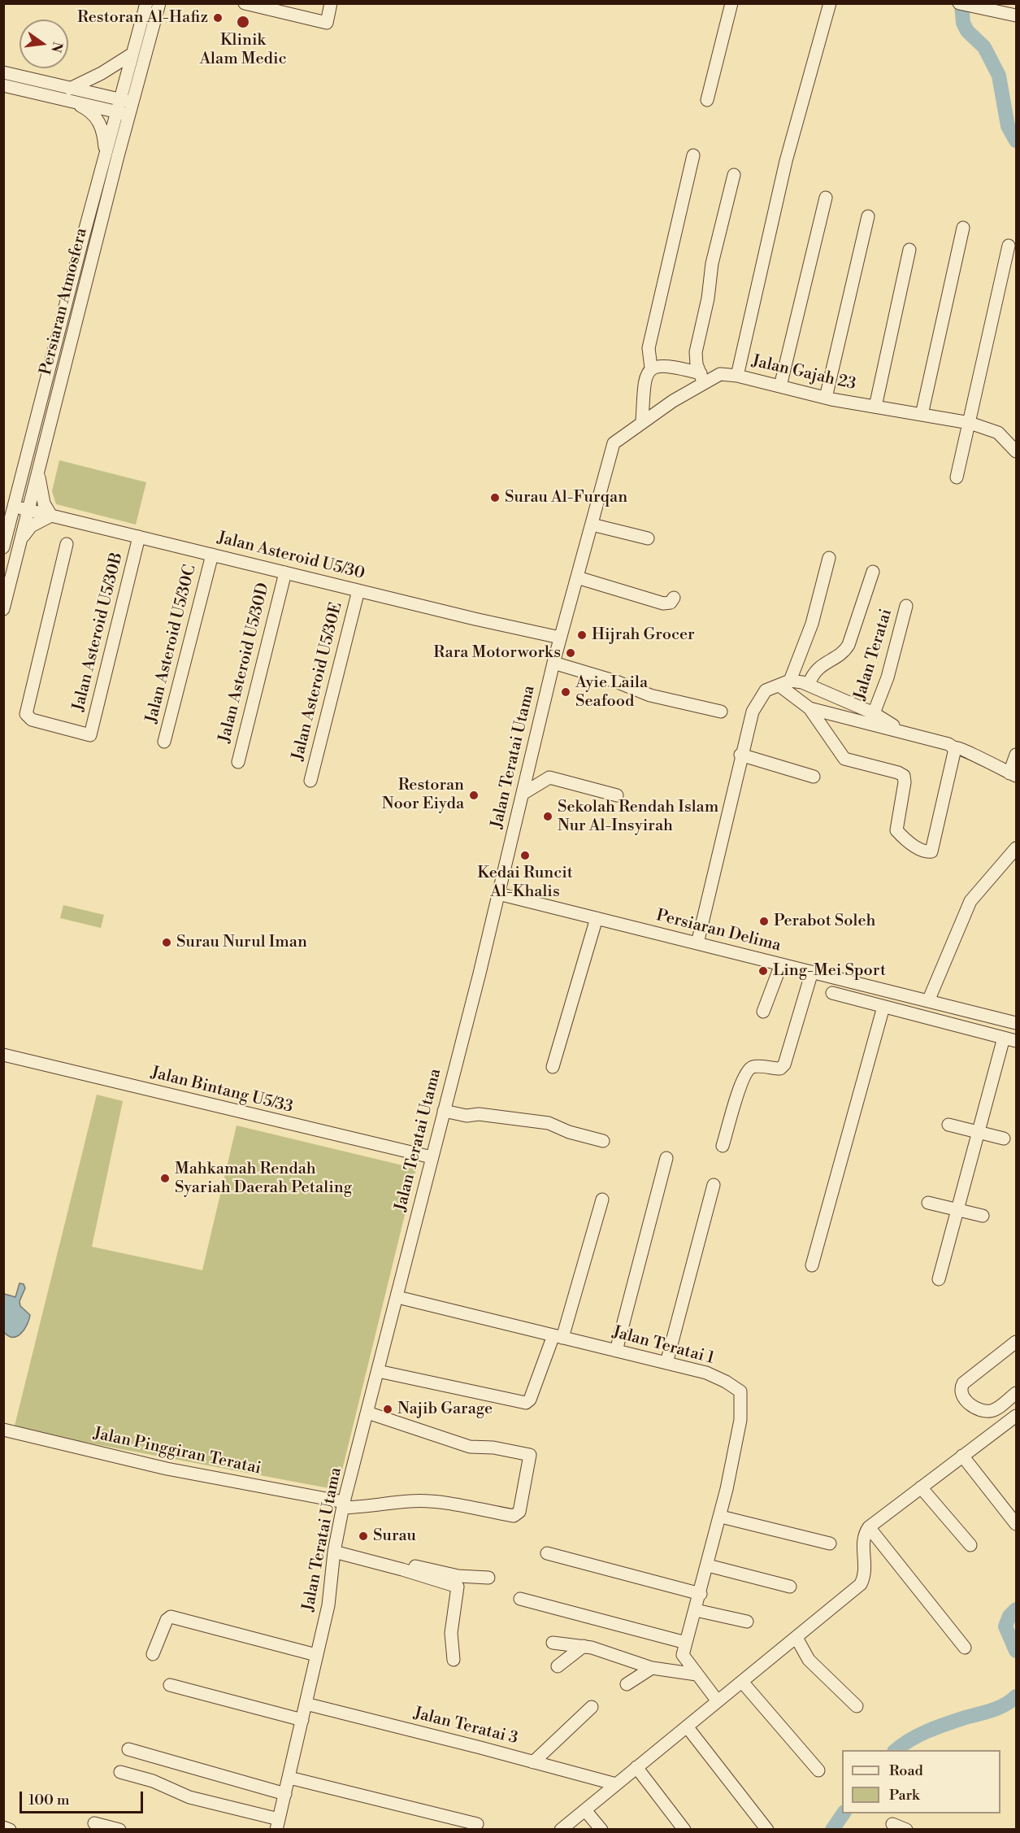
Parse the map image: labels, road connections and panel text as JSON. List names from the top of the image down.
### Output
{
  "streets": {
    "street": [
      "Persiaran Atmosfera",
      "Jalan Gajah 23",
      "Jalan Asteroid U5/30",
      "Jalan Asteroid U5/30B",
      "Jalan Asteroid U5/30C",
      "Jalan Teratai",
      "Jalan Asteroid U5/30D",
      "Jalan Asteroid U5/30E",
      "Jalan Teratai Utama",
      "Persiaran Delima",
      "Jalan Bintang U5/33",
      "Jalan Teratai 1",
      "Jalan Pinggiran Teratai",
      "Jalan Teratai 3"
    ]
  },
  "crossings": [
    ["Persiaran Atmosfera", "Jalan Asteroid U5/30"],
    ["Jalan Gajah 23", "Jalan Teratai Utama"],
    ["Jalan Asteroid U5/30", "Jalan Asteroid U5/30B"],
    ["Jalan Asteroid U5/30", "Jalan Asteroid U5/30C"],
    ["Jalan Asteroid U5/30", "Jalan Asteroid U5/30D"],
    ["Jalan Asteroid U5/30", "Jalan Asteroid U5/30E"],
    ["Jalan Asteroid U5/30", "Jalan Teratai Utama"],
    ["Jalan Teratai Utama", "Persiaran Delima"],
    ["Jalan Teratai Utama", "Jalan Bintang U5/33"],
    ["Jalan Teratai Utama", "Jalan Teratai 1"],
    ["Jalan Teratai Utama", "Jalan Pinggiran Teratai"],
    ["Jalan Teratai Utama", "Jalan Teratai 3"]
  ],
  "places": [
    "Restoran Al-Hafiz",
    "Klinik Alam Medic",
    "Surau Al-Furqan",
    "Hijrah Grocer",
    "Rara Motorworks",
    "Ayie Laila Seafood",
    "Restoran Noor Eiyda",
    "Sekolah Rendah Islam Nur Al-Insyirah",
    "Kedai Runcit Al-Khalis",
    "Perabot Soleh",
    "Surau Nurul Iman",
    "Ling-Mei Sport",
    "Mahkamah Rendah Syariah Daerah Petaling",
    "Najib Garage",
    "Surau"
  ],
  "legend": ["Road", "Park"],
  "scale_bar": "100 m",
  "north": "right"
}
